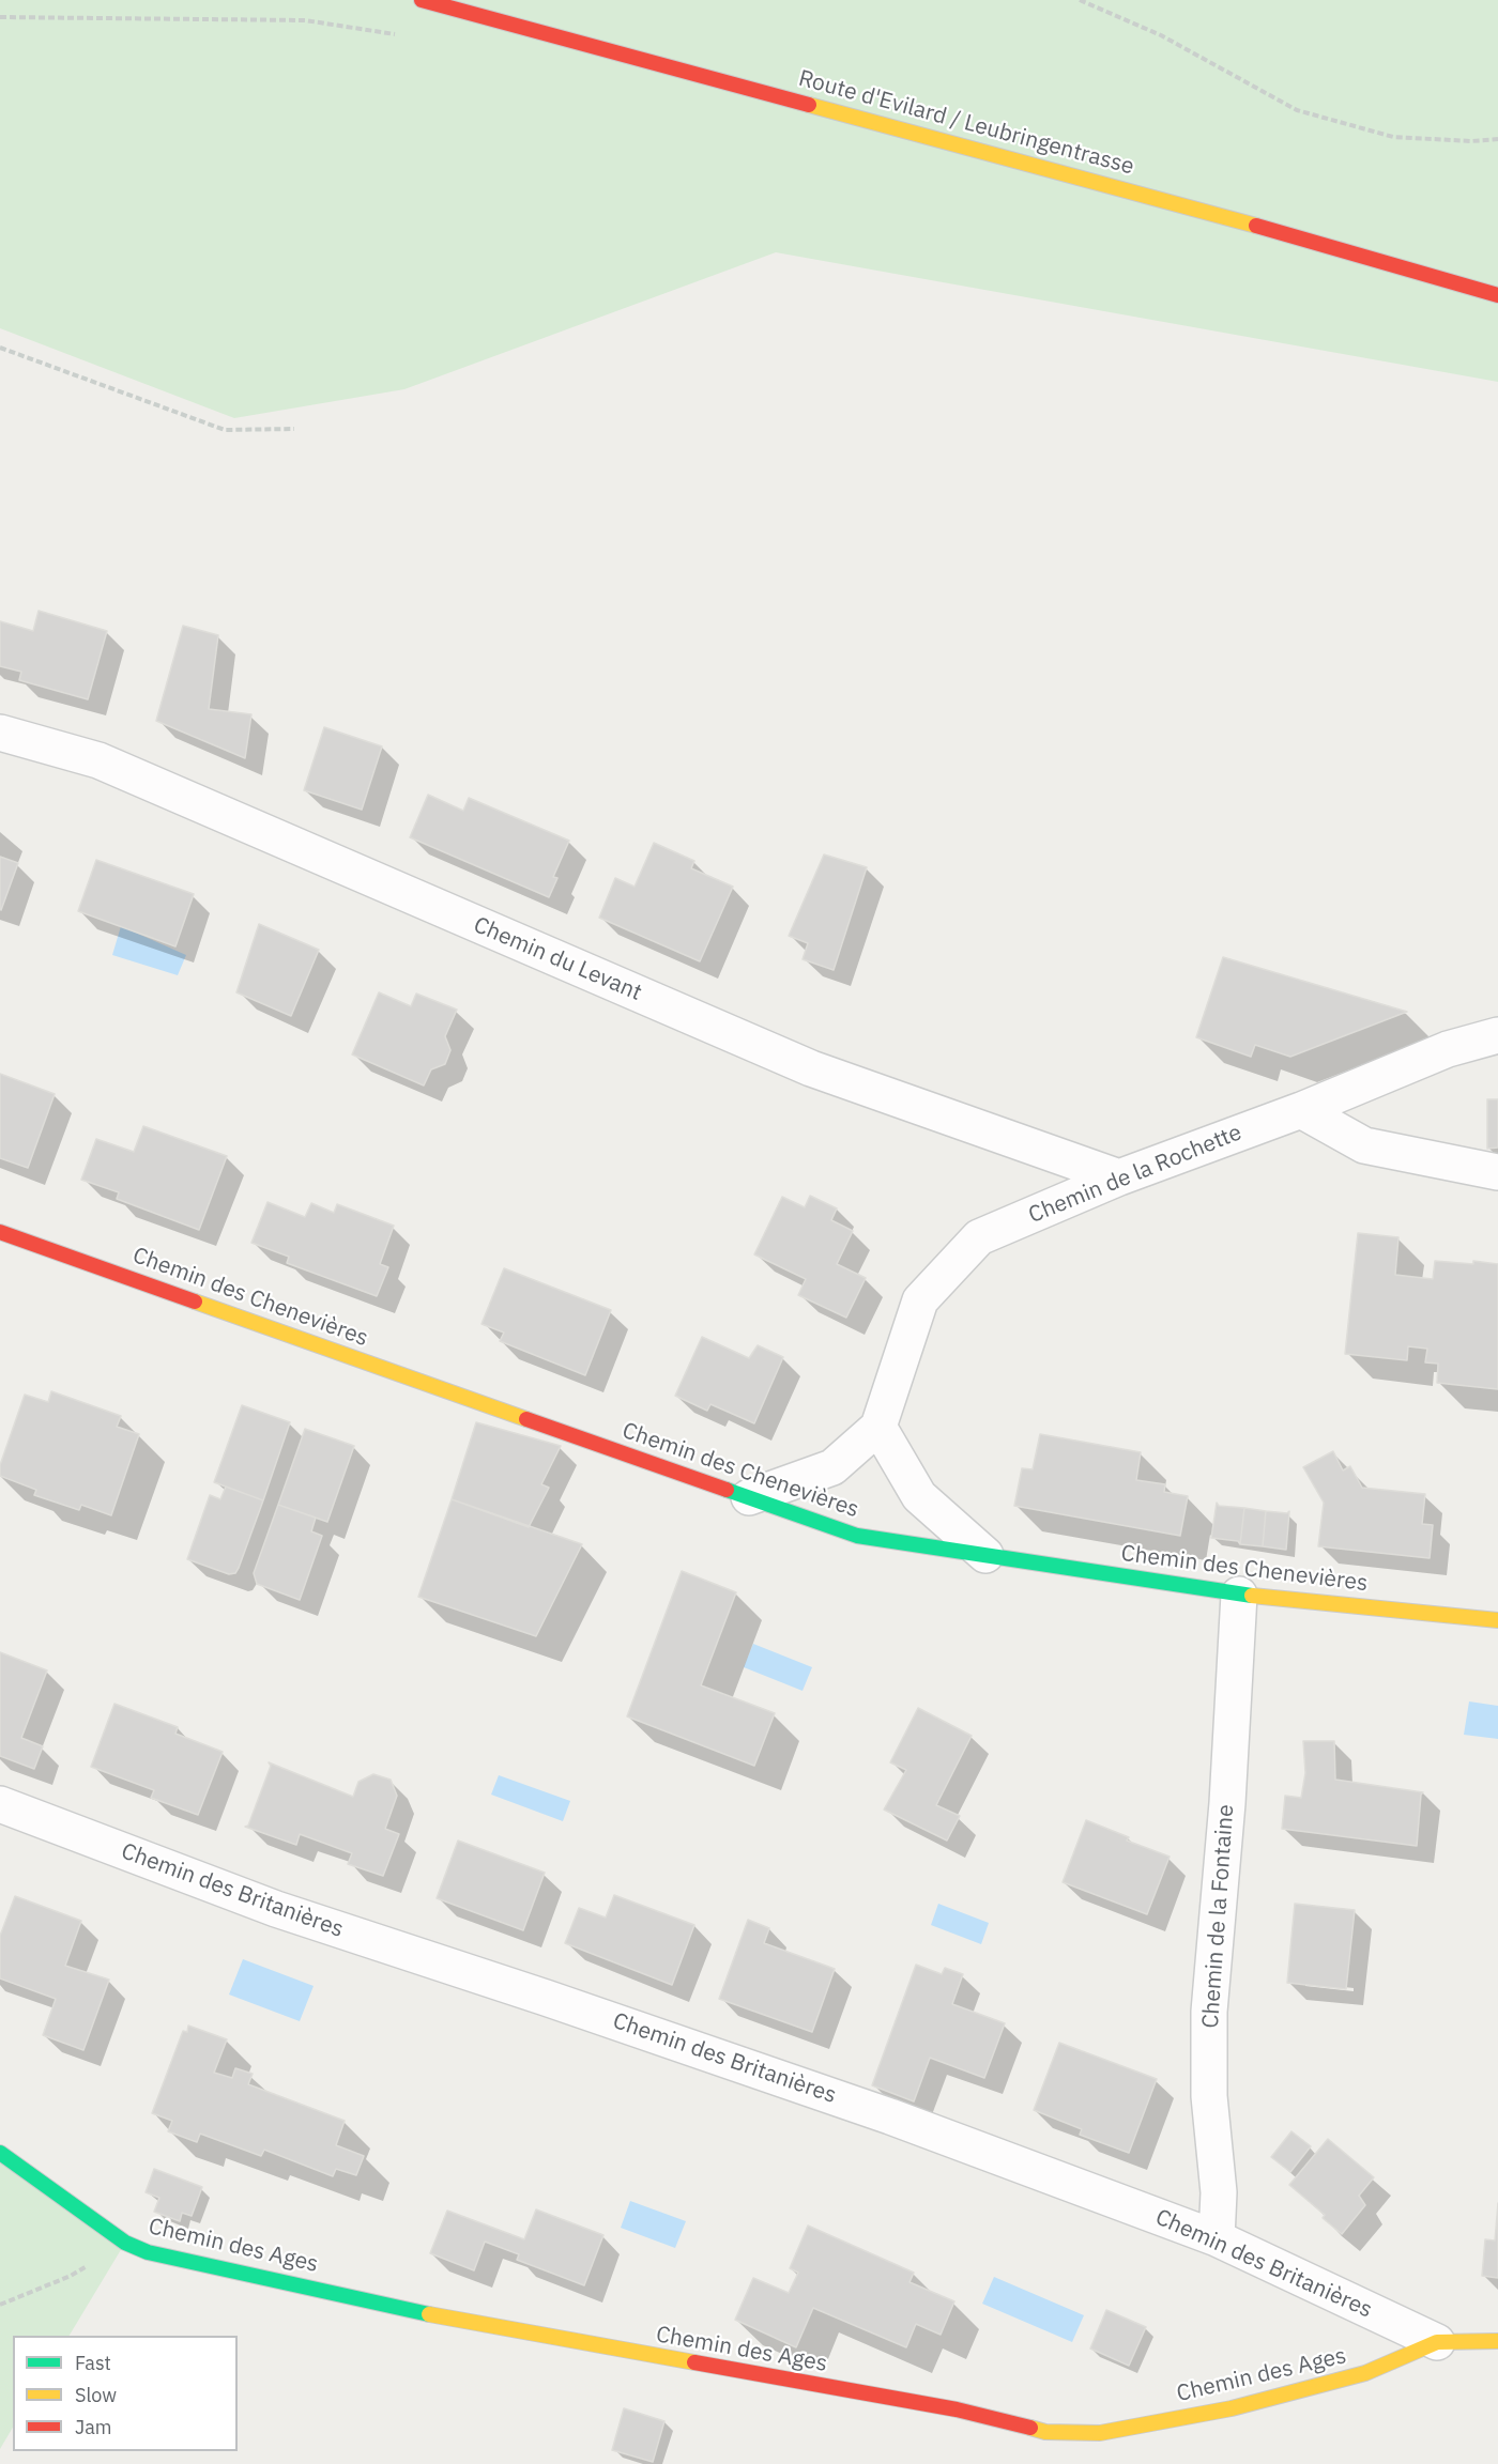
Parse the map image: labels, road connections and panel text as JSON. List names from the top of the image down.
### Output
{
  "streets": {
    "street": [
      "Route d'Evilard / Leubringentrasse",
      "Chemin du Levant",
      "Chemin de la Rochette",
      "Chemin des Chenevières",
      "Chemin des Britanières",
      "Chemin de la Fontaine",
      "Chemin des Ages"
    ]
  },
  "crossings": [
    ["Chemin du Levant", "Chemin de la Rochette"],
    ["Chemin des Chenevières", "Chemin de la Fontaine"],
    ["Chemin des Britanières", "Chemin de la Fontaine"],
    ["Chemin des Britanières", "Chemin des Ages"]
  ],
  "legend": ["Fast", "Slow", "Jam"]
}
